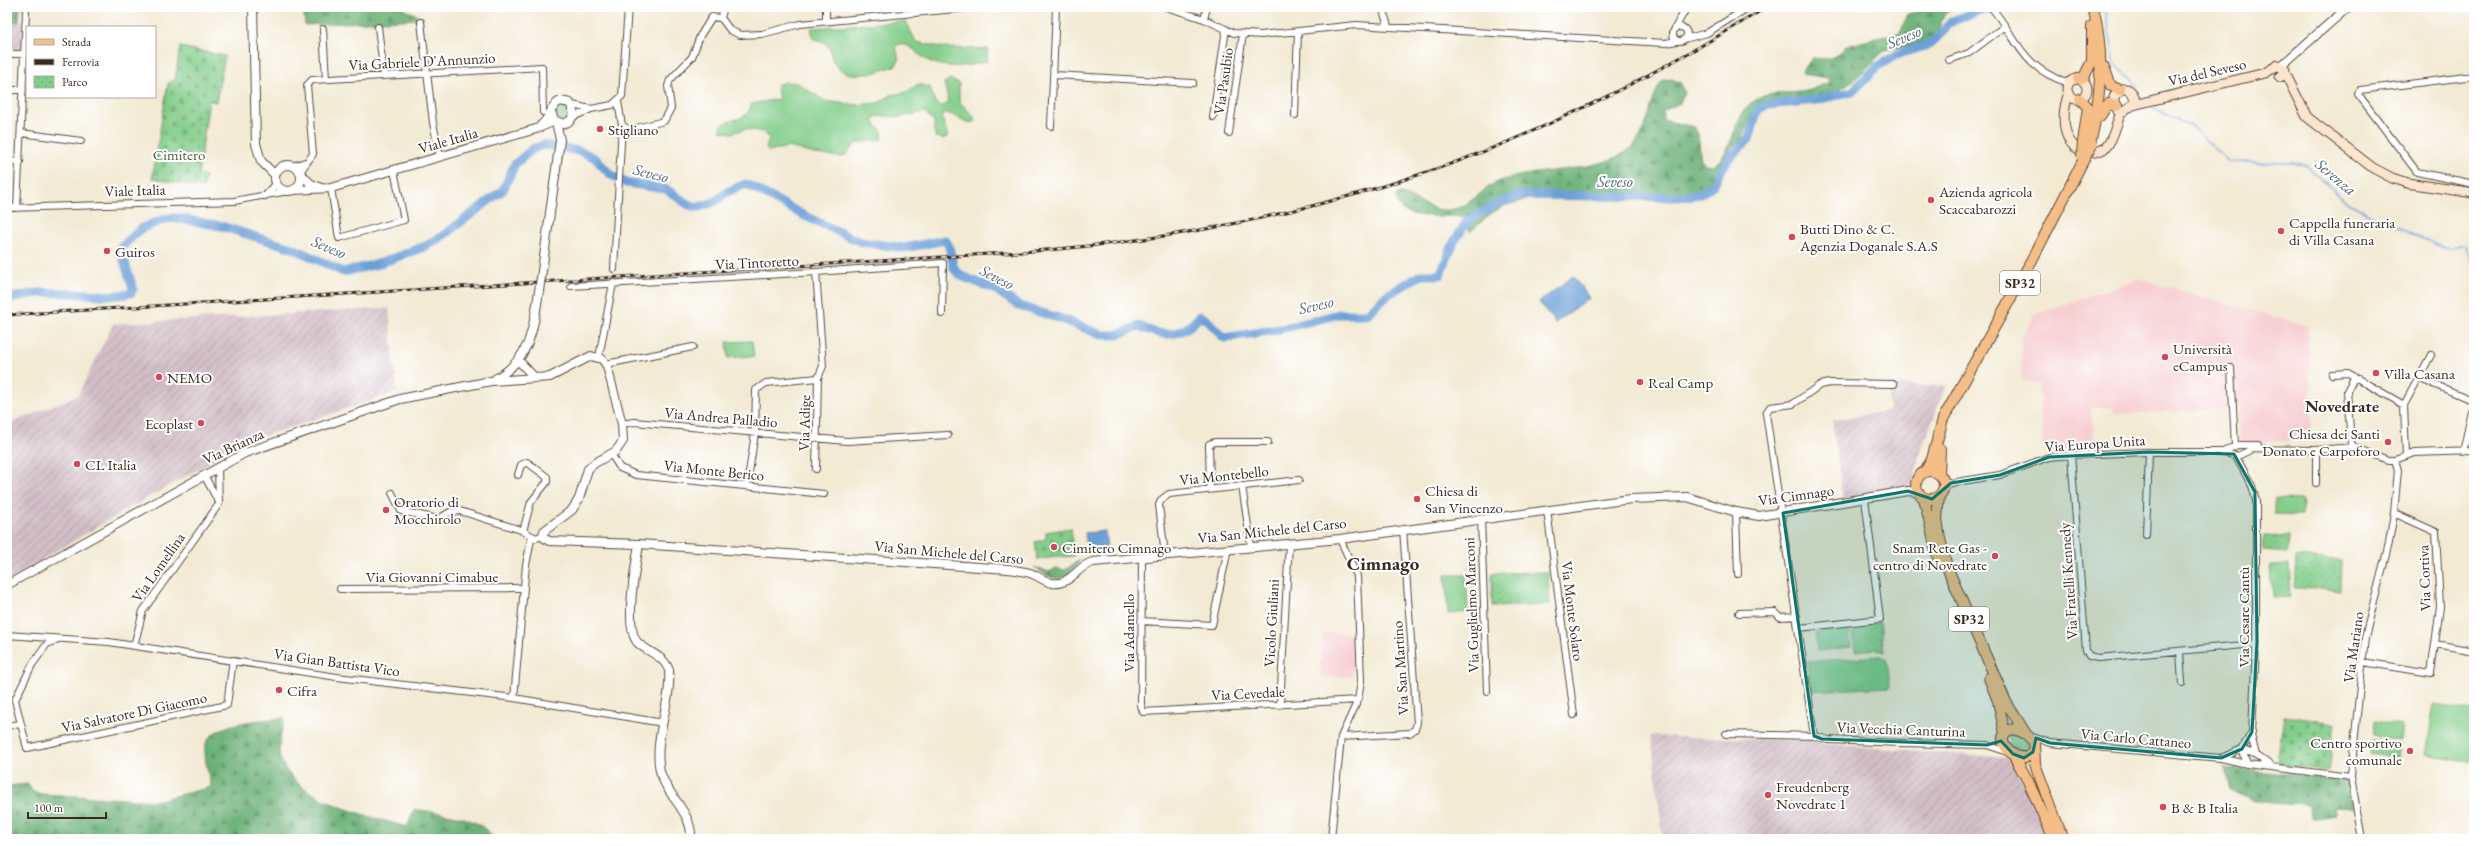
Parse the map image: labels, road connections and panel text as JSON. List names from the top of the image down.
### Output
{
  "streets": {
    "main road": ["Via del Seveso", "SP32"],
    "street": [
      "Via Gabriele D'Annunzio",
      "Via Pasubio",
      "Viale Italia",
      "Via Tintoretto",
      "Via Andrea Palladio",
      "Via Adige",
      "Via Europa Unita",
      "Via Brianza",
      "Via Monte Berico",
      "Via Montebello",
      "Via Cimnago",
      "Via San Michele del Carso",
      "Via Lomellina",
      "Via Giovanni Cimabue",
      "Via Cortiva",
      "Via Fratelli Kennedy",
      "Via Guglielmo Marconi",
      "Via Monte Solaro",
      "Via Cesare Cantù",
      "Vicolo Giuliani",
      "Via Adamello",
      "Via Mariano",
      "Via Gian Battista Vico",
      "Via San Martino",
      "Via Cevedale",
      "Via Salvatore Di Giacomo",
      "Via Vecchia Canturina",
      "Via Carlo Cattaneo"
    ]
  },
  "crossings": [
    ["Via Tintoretto", "Via Adige"],
    ["SP32", "Via Europa Unita"],
    ["SP32", "Via Cimnago"],
    ["SP32", "Via Vecchia Canturina"],
    ["SP32", "Via Carlo Cattaneo"],
    ["Via Andrea Palladio", "Via Adige"],
    ["Via Europa Unita", "Via Fratelli Kennedy"],
    ["Via Europa Unita", "Via Cesare Cantù"],
    ["Via Montebello", "Via San Michele del Carso"],
    ["Via Cimnago", "Via San Michele del Carso"],
    ["Via San Michele del Carso", "Via Guglielmo Marconi"],
    ["Via San Michele del Carso", "Via Monte Solaro"],
    ["Via San Michele del Carso", "Vicolo Giuliani"],
    ["Via San Michele del Carso", "Via Adamello"],
    ["Via San Michele del Carso", "Via San Martino"],
    ["Via Lomellina", "Via Gian Battista Vico"],
    ["Via Cortiva", "Via Mariano"],
    ["Via Fratelli Kennedy", "Via Cesare Cantù"],
    ["Vicolo Giuliani", "Via Cevedale"],
    ["Via Adamello", "Via Cevedale"],
    ["Via Gian Battista Vico", "Via Salvatore Di Giacomo"],
    ["Via Vecchia Canturina", "Via Carlo Cattaneo"]
  ],
  "districts": ["Novedrate", "Cimnago"],
  "water": ["Seveso", "Serenza"],
  "parks": ["Cimitero"],
  "places": [
    "Stigliano",
    "Azienda agricola Scaccabarozzi",
    "Cappella funeraria di Villa Casana",
    "Butti Dino & C. Agenzia Doganale S.A.S",
    "Guiros",
    "Università eCampus",
    "Villa Casana",
    "NEMO",
    "Real Camp",
    "Ecoplast",
    "Chiesa dei Santi Donato e Carpoforo",
    "CL Italia",
    "Chiesa di San Vincenzo",
    "Oratorio di Mocchirolo",
    "Cimitero Cimnago",
    "Snam Rete Gas - centro di Novedrate",
    "Cifra",
    "Centro sportivo comunale",
    "Freudenberg Novedrate 1",
    "B & B Italia"
  ],
  "legend": ["Strada", "Ferrovia", "Parco"],
  "scale_bar": "100 m"
}
